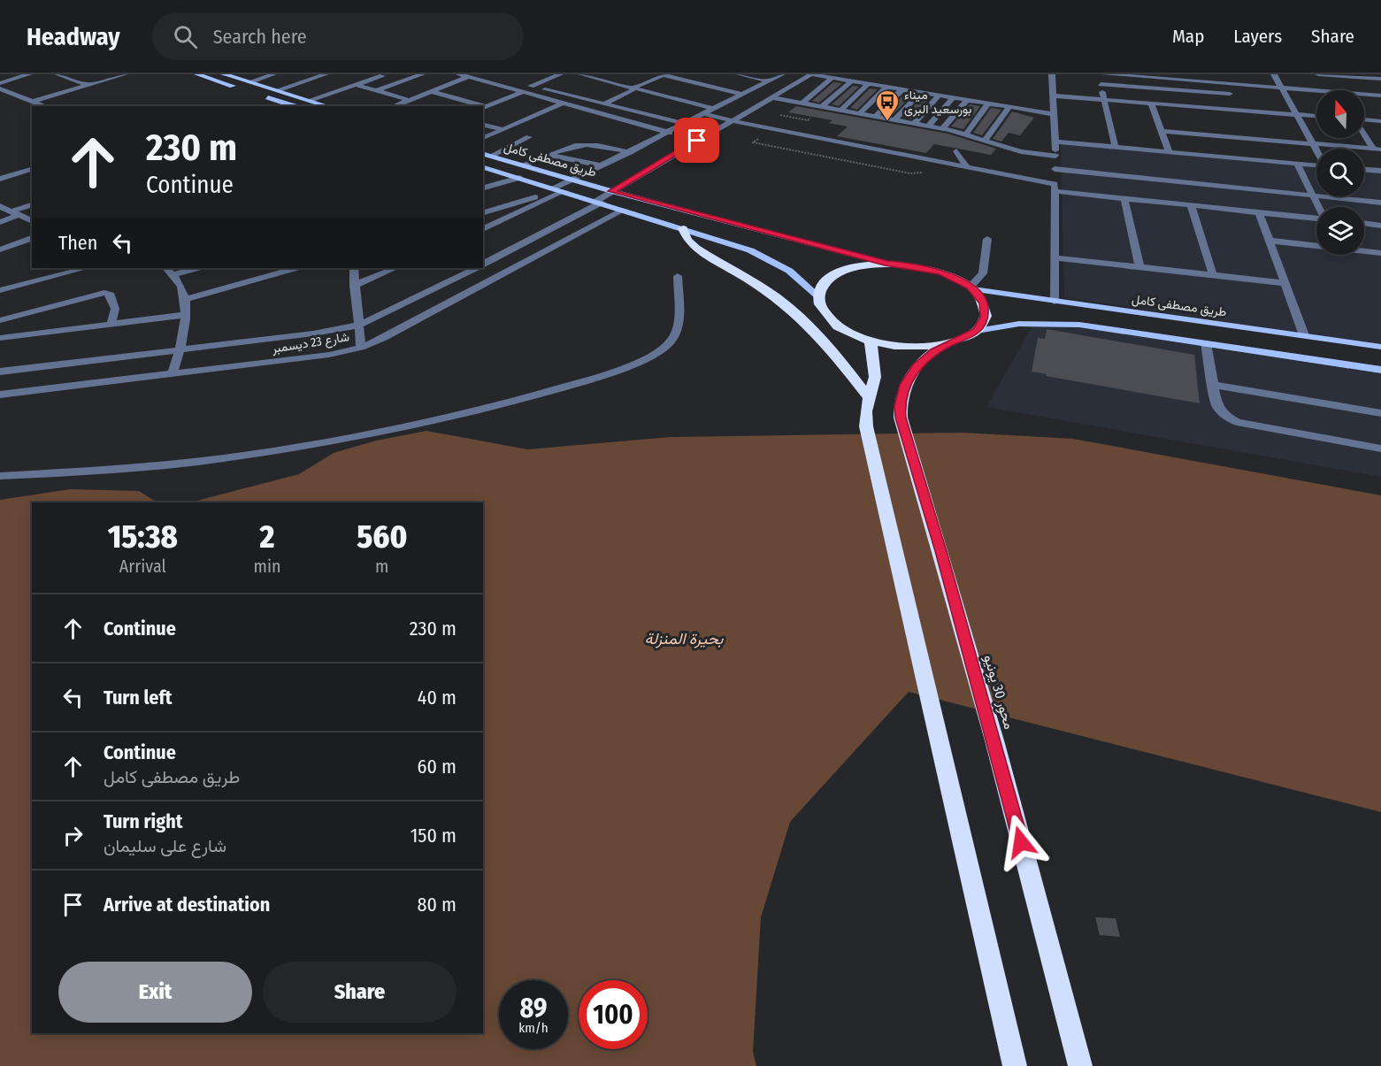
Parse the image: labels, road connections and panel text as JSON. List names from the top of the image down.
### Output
{
  "streets": {
    "highway": ["محور 30 يونيو"],
    "main road": ["طريق مصطفى كامل"],
    "street": ["شارع 23 ديسمبر"]
  },
  "crossings": [
    ["طريق مصطفى كامل", "شارع 23 ديسمبر"]
  ],
  "water": ["بحيرة المنزلة"],
  "places": {
    "bus stop": ["ميناء بورسعيد البرى"]
  },
  "north": "top",
  "page": {
    "header": "Headway",
    "search": "Search here",
    "nav": ["Map", "Layers", "Share"],
    "turn": ["230 m", "Continue"],
    "then": "Then",
    "eta": [
      "15:38",
      "Arrival",
      "2",
      "min",
      "560",
      "m"
    ],
    "list": [
      {
        "name": "Continue",
        "value": "230 m"
      },
      {
        "name": "Turn left",
        "value": "40 m"
      },
      {
        "name": "Continue",
        "note": "طريق مصطفى كامل",
        "value": "60 m"
      },
      {
        "name": "Turn right",
        "note": "شارع على سليمان",
        "value": "150 m"
      },
      {
        "name": "Arrive at destination",
        "value": "80 m"
      }
    ],
    "buttons": ["Exit", "Share"],
    "speed": "89 km/h",
    "limit": "100"
  }
}
